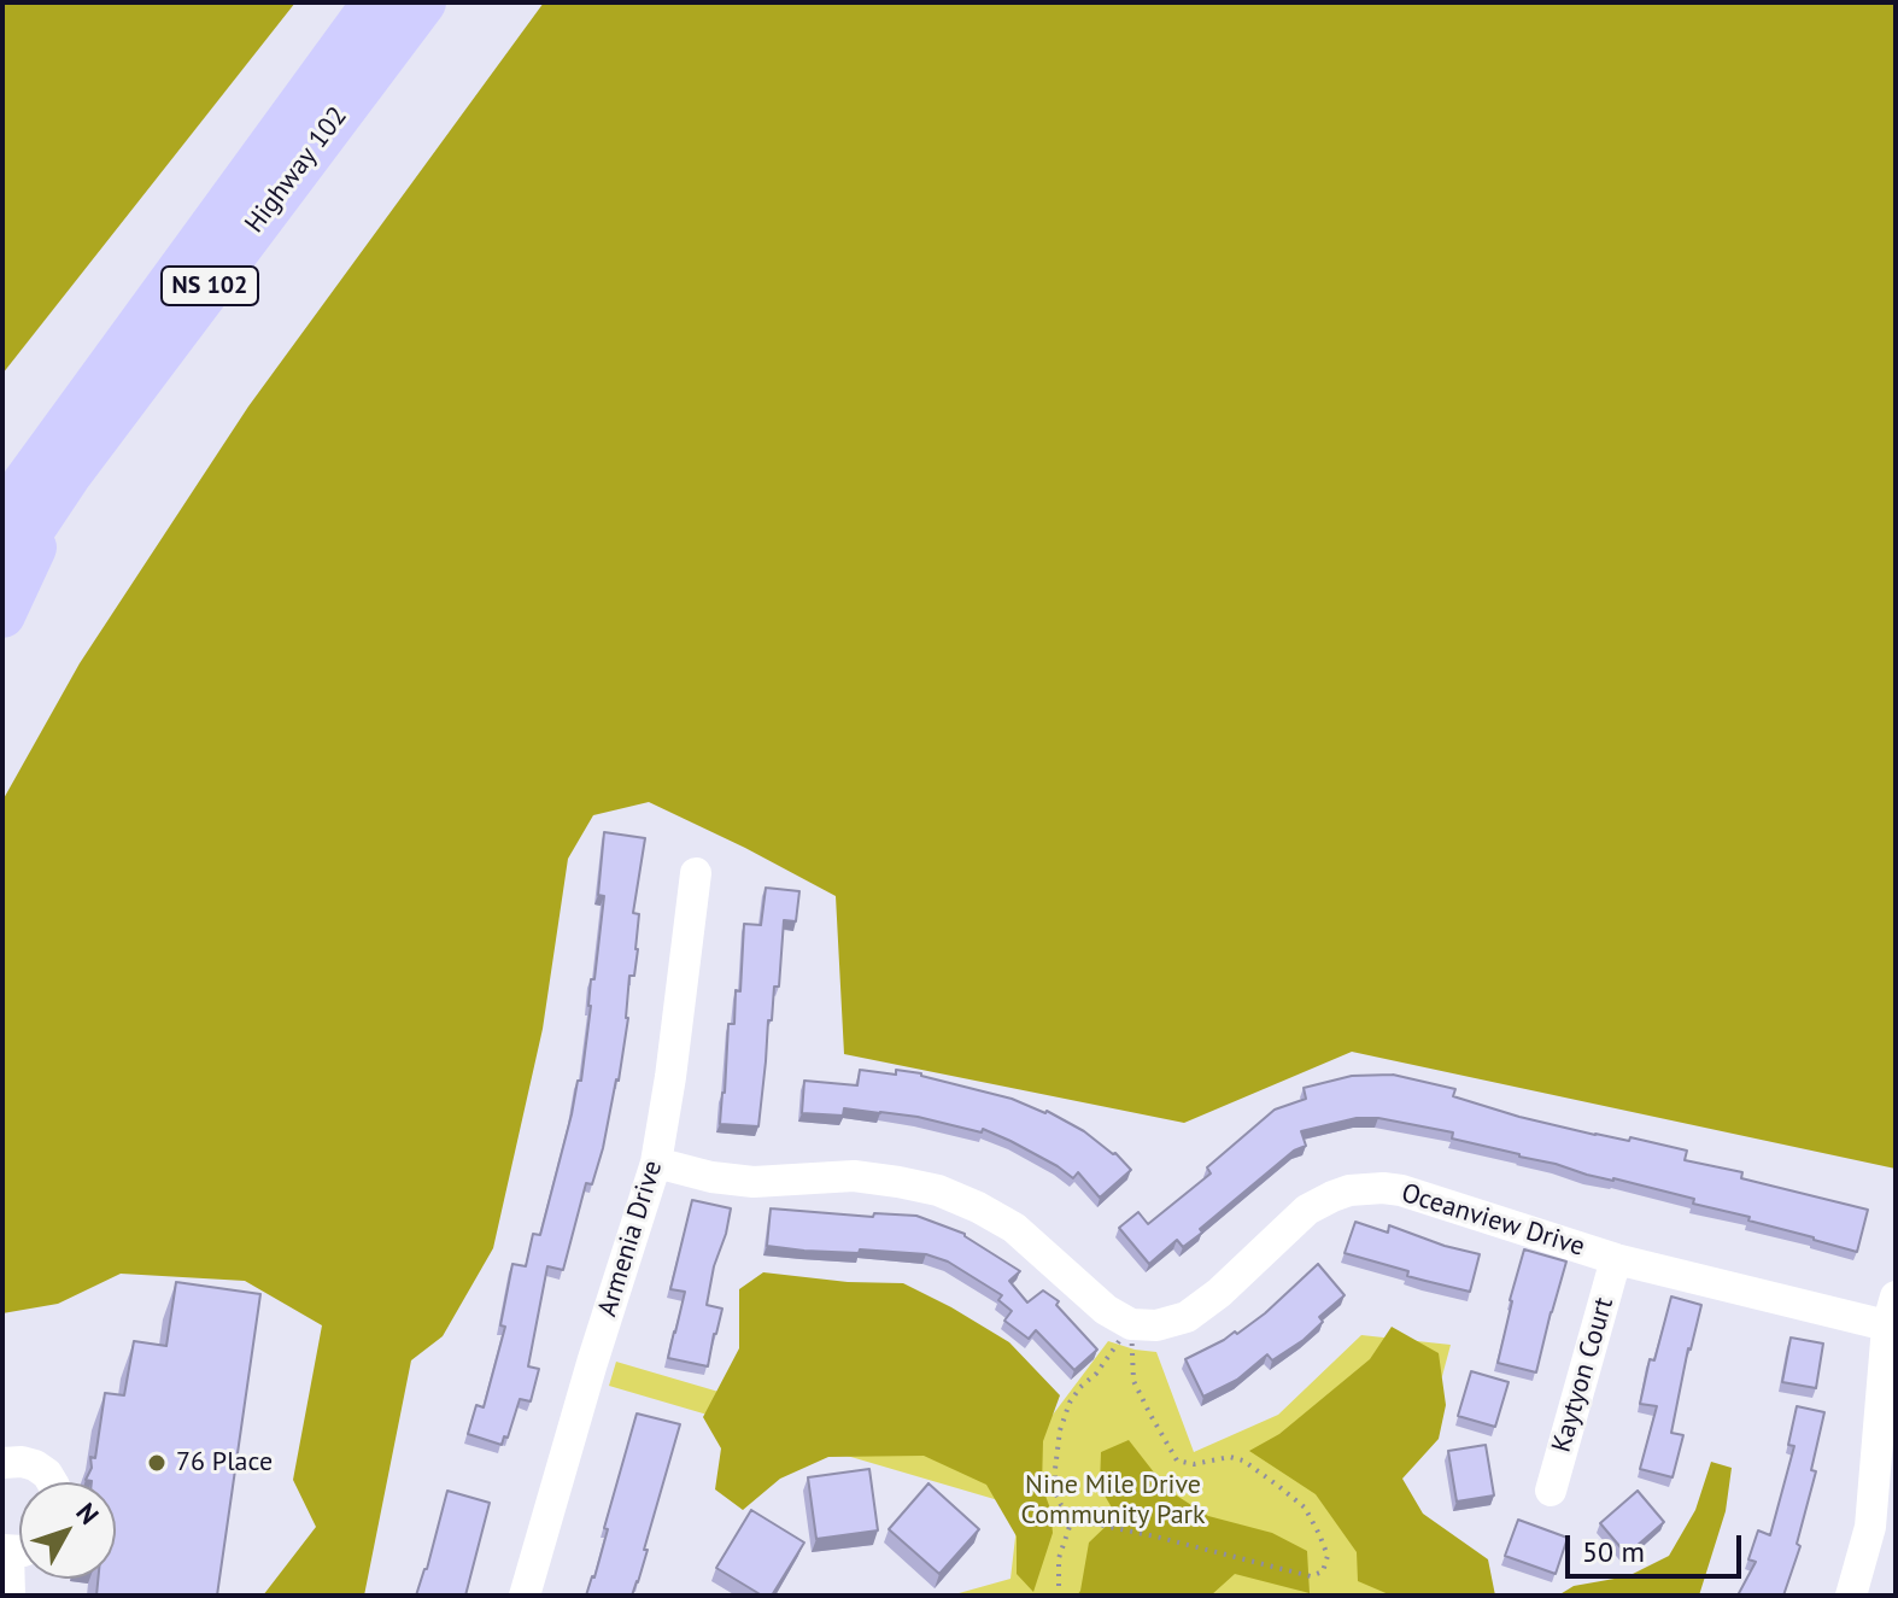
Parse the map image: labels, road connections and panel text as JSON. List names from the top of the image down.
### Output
{
  "streets": {
    "highway": ["Highway 102", "NS 102"],
    "street": ["Oceanview Drive", "Armenia Drive", "Kaytyon Court"]
  },
  "crossings": [
    ["Oceanview Drive", "Kaytyon Court"]
  ],
  "parks": ["Nine Mile Drive Community Park"],
  "places": ["76 Place"],
  "scale_bar": "50 m",
  "north": "top right"
}
